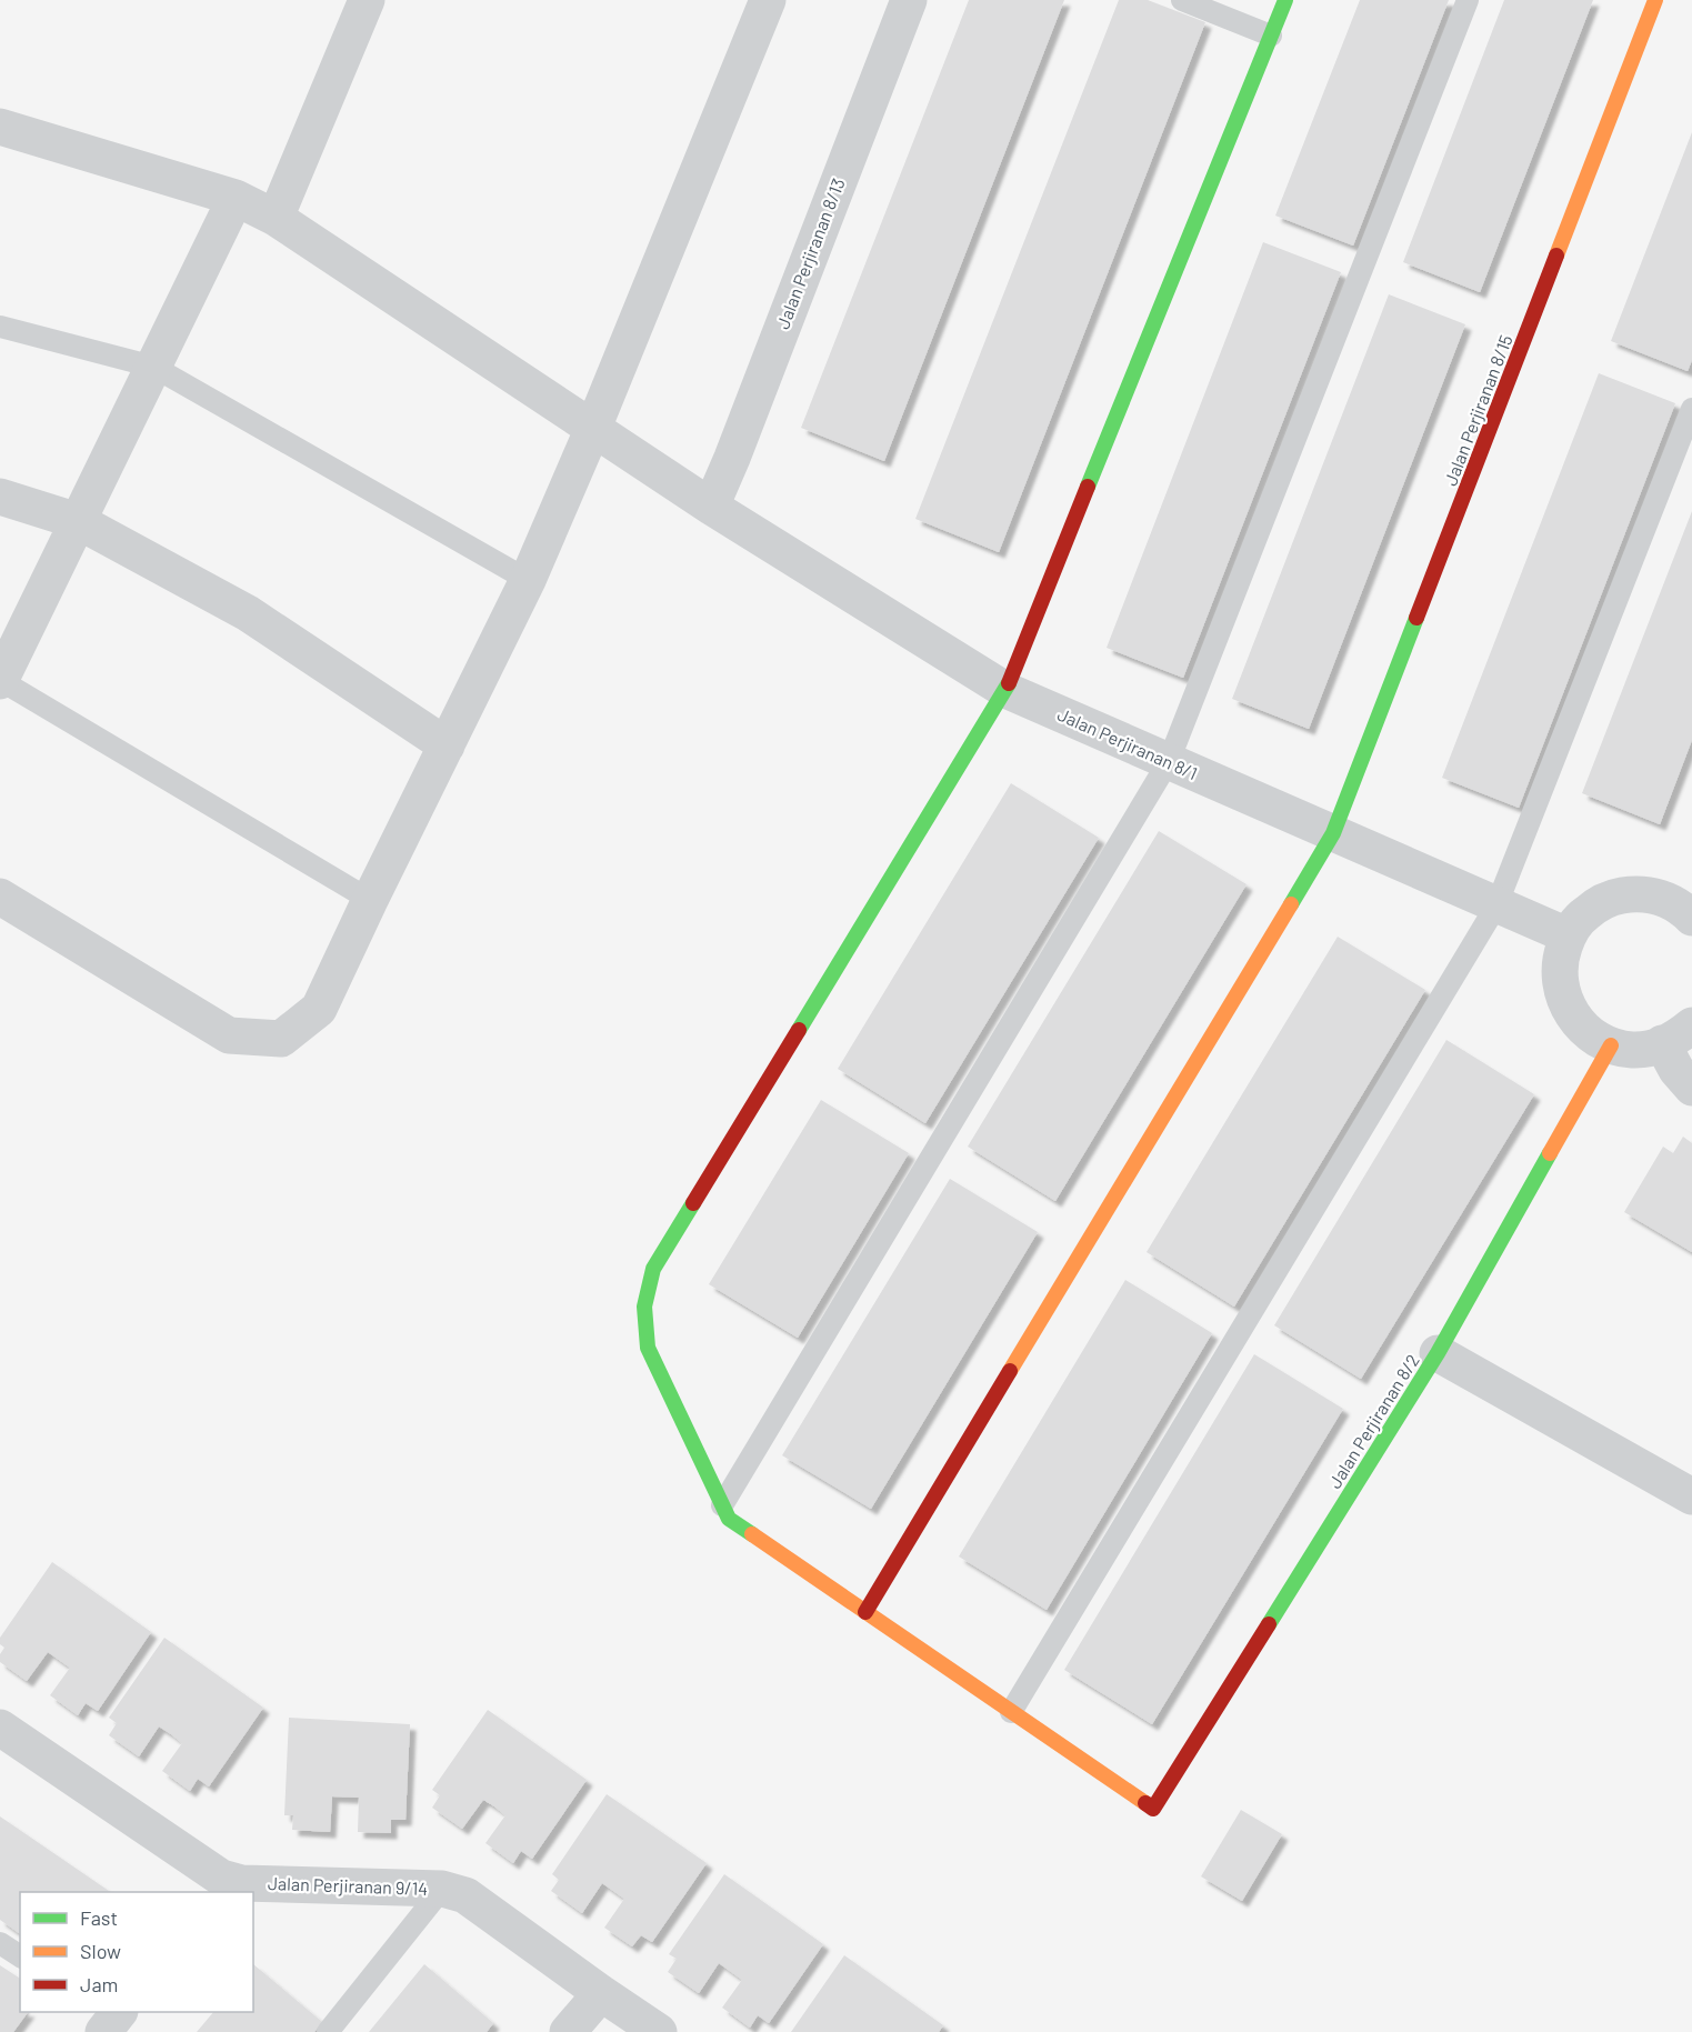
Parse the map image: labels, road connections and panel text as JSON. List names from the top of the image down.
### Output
{
  "streets": {
    "street": [
      "Jalan Perjiranan 8/13",
      "Jalan Perjiranan 8/15",
      "Jalan Perjiranan 8/1",
      "Jalan Perjiranan 8/2",
      "Jalan Perjiranan 9/14"
    ]
  },
  "crossings": [
    ["Jalan Perjiranan 8/13", "Jalan Perjiranan 8/1"],
    ["Jalan Perjiranan 8/15", "Jalan Perjiranan 8/1"]
  ],
  "legend": ["Fast", "Slow", "Jam"]
}
